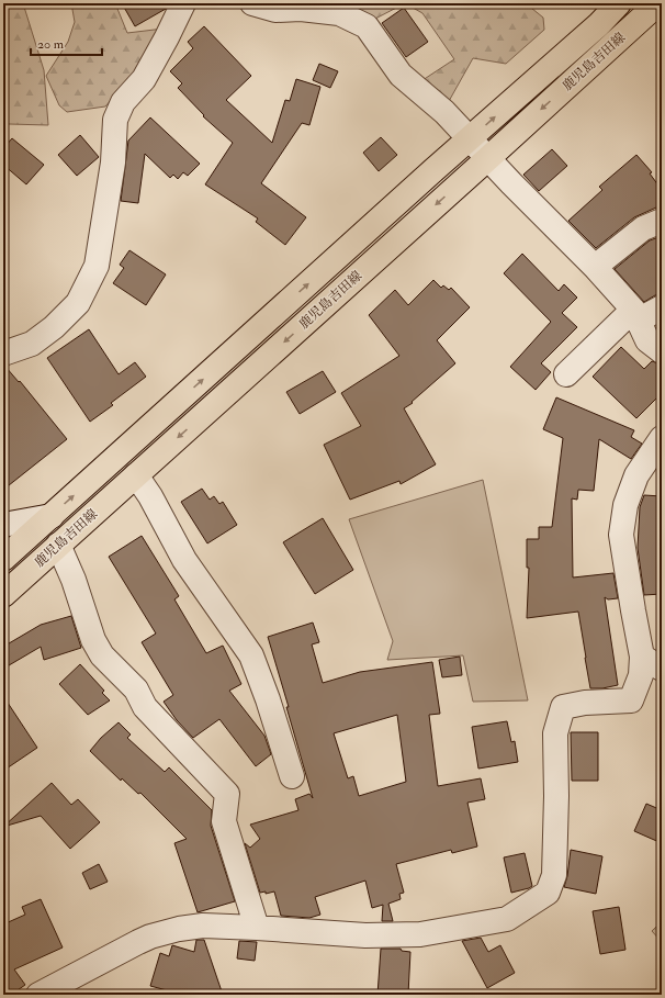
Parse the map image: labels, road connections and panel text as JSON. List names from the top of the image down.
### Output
{
  "streets": {
    "main road": ["鹿児島吉田線"]
  },
  "scale_bar": "20 m"
}
